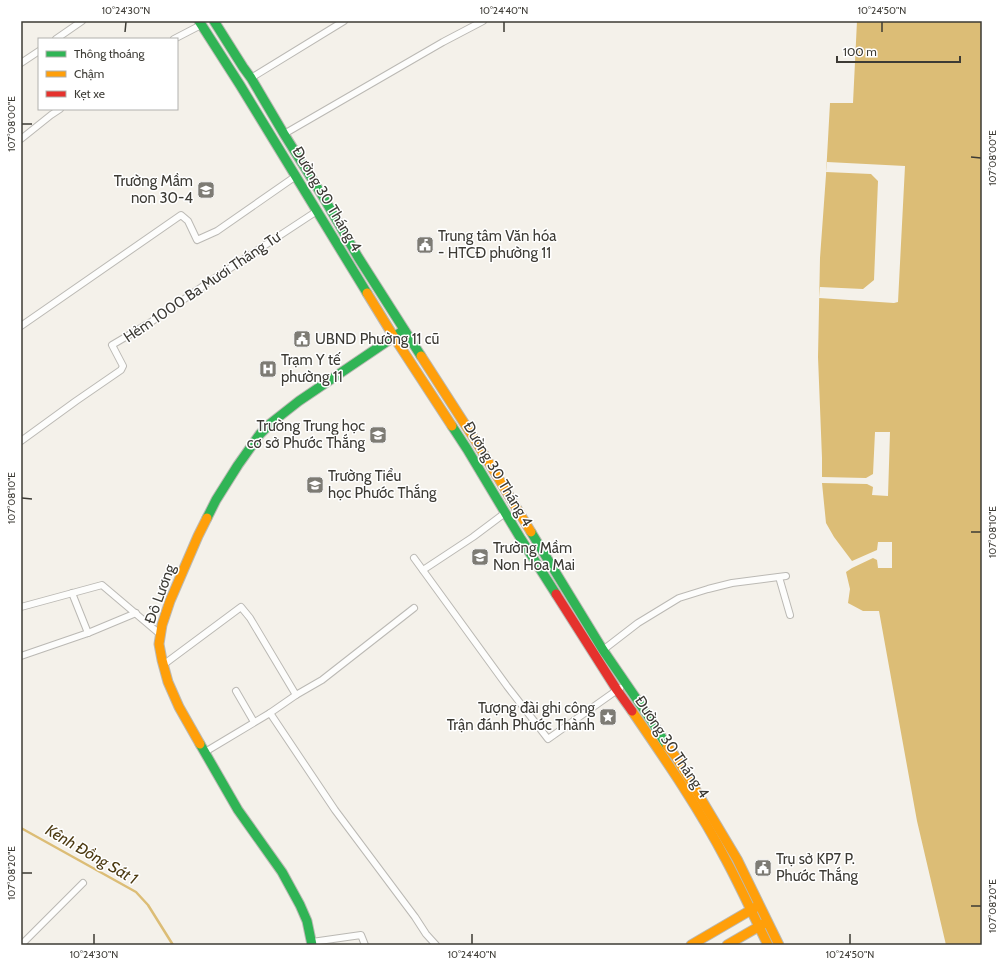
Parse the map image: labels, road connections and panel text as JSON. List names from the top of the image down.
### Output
{
  "streets": {
    "main road": ["Đường 30 Tháng 4", "Đô Lương"],
    "street": ["Hẻm 1000 Ba Mươi Tháng Tư"]
  },
  "crossings": [
    ["Đường 30 Tháng 4", "Hẻm 1000 Ba Mươi Tháng Tư"],
    ["Đường 30 Tháng 4", "Đô Lương"]
  ],
  "water": ["Kênh Đồng Sát 1"],
  "places": {
    "school or university": [
      "Trường Mầm non 30-4",
      "Trường Trung học cơ sở Phước Thắng",
      "Trường Tiểu học Phước Thắng",
      "Trường Mầm Non Hoa Mai"
    ],
    "public building": ["Trung tâm Văn hóa - HTCĐ phường 11", "UBND Phường 11 cũ", "Trụ sở KP7 P. Phước Thắng"],
    "hospital": ["Trạm Y tế phường 11"],
    "place": ["Tượng đài ghi công Trận đánh Phước Thành"]
  },
  "legend": ["Thông thoáng", "Chậm", "Kẹt xe"],
  "scale_bar": "100 m",
  "coordinates": [
    "10°24'30\"N",
    "10°24'40\"N",
    "10°24'50\"N",
    "107°08'00\"E",
    "107°08'10\"E",
    "107°08'20\"E"
  ]
}
